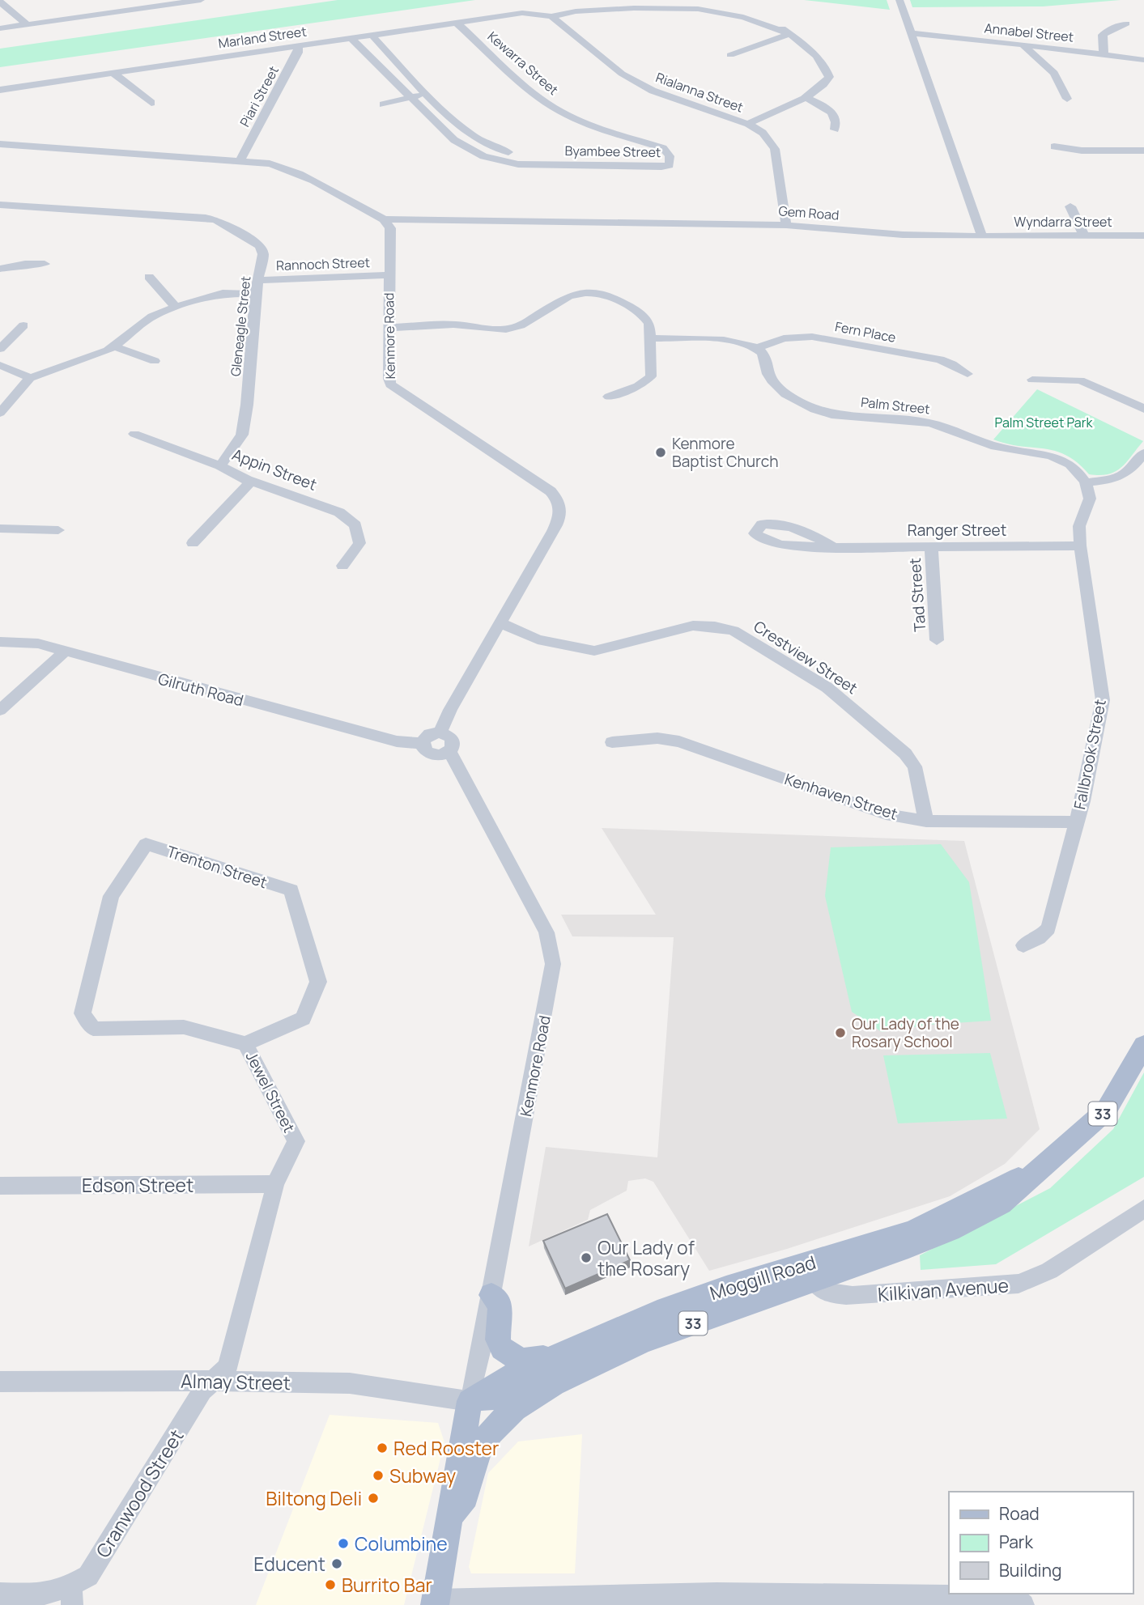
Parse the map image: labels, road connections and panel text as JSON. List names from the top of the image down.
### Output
{
  "streets": {
    "main road": ["33", "Moggill Road"],
    "street": [
      "Annabel Street",
      "Marland Street",
      "Kewarra Street",
      "Rialanna Street",
      "Piari Street",
      "Byambee Street",
      "Gem Road",
      "Wyndarra Street",
      "Rannoch Street",
      "Gleneagle Street",
      "Fern Place",
      "Kenmore Road",
      "Palm Street",
      "Appin Street",
      "Ranger Street",
      "Tad Street",
      "Crestview Street",
      "Gilruth Road",
      "Fallbrook Street",
      "Kenhaven Street",
      "Trenton Street",
      "Jewel Street",
      "Edson Street",
      "Kilkivan Avenue",
      "Almay Street",
      "Cranwood Street"
    ]
  },
  "crossings": [
    ["Marland Street", "Kewarra Street"],
    ["Marland Street", "Rialanna Street"],
    ["Marland Street", "Piari Street"],
    ["Marland Street", "Byambee Street"],
    ["Kewarra Street", "Byambee Street"],
    ["Rialanna Street", "Gem Road"],
    ["Gem Road", "Wyndarra Street"],
    ["Gem Road", "Kenmore Road"],
    ["Rannoch Street", "Gleneagle Street"],
    ["Rannoch Street", "Kenmore Road"],
    ["Gleneagle Street", "Appin Street"],
    ["Fern Place", "Palm Street"],
    ["Kenmore Road", "Crestview Street"],
    ["Kenmore Road", "Gilruth Road"],
    ["Kenmore Road", "Moggill Road"],
    ["Kenmore Road", "Almay Street"],
    ["Palm Street", "Fallbrook Street"],
    ["Ranger Street", "Tad Street"],
    ["Ranger Street", "Fallbrook Street"],
    ["Crestview Street", "Kenhaven Street"],
    ["Fallbrook Street", "Kenhaven Street"],
    ["Trenton Street", "Jewel Street"],
    ["Jewel Street", "Edson Street"],
    ["Jewel Street", "Almay Street"],
    ["Jewel Street", "Cranwood Street"],
    ["Moggill Road", "Kilkivan Avenue"],
    ["Moggill Road", "Almay Street"],
    ["Almay Street", "Cranwood Street"]
  ],
  "parks": ["Palm Street Park"],
  "places": [
    "Kenmore Baptist Church",
    "Our Lady of the Rosary School",
    "Our Lady of the Rosary",
    "Red Rooster",
    "Subway",
    "Biltong Deli",
    "Columbine",
    "Educent",
    "Burrito Bar"
  ],
  "legend": ["Road", "Park", "Building"]
}
